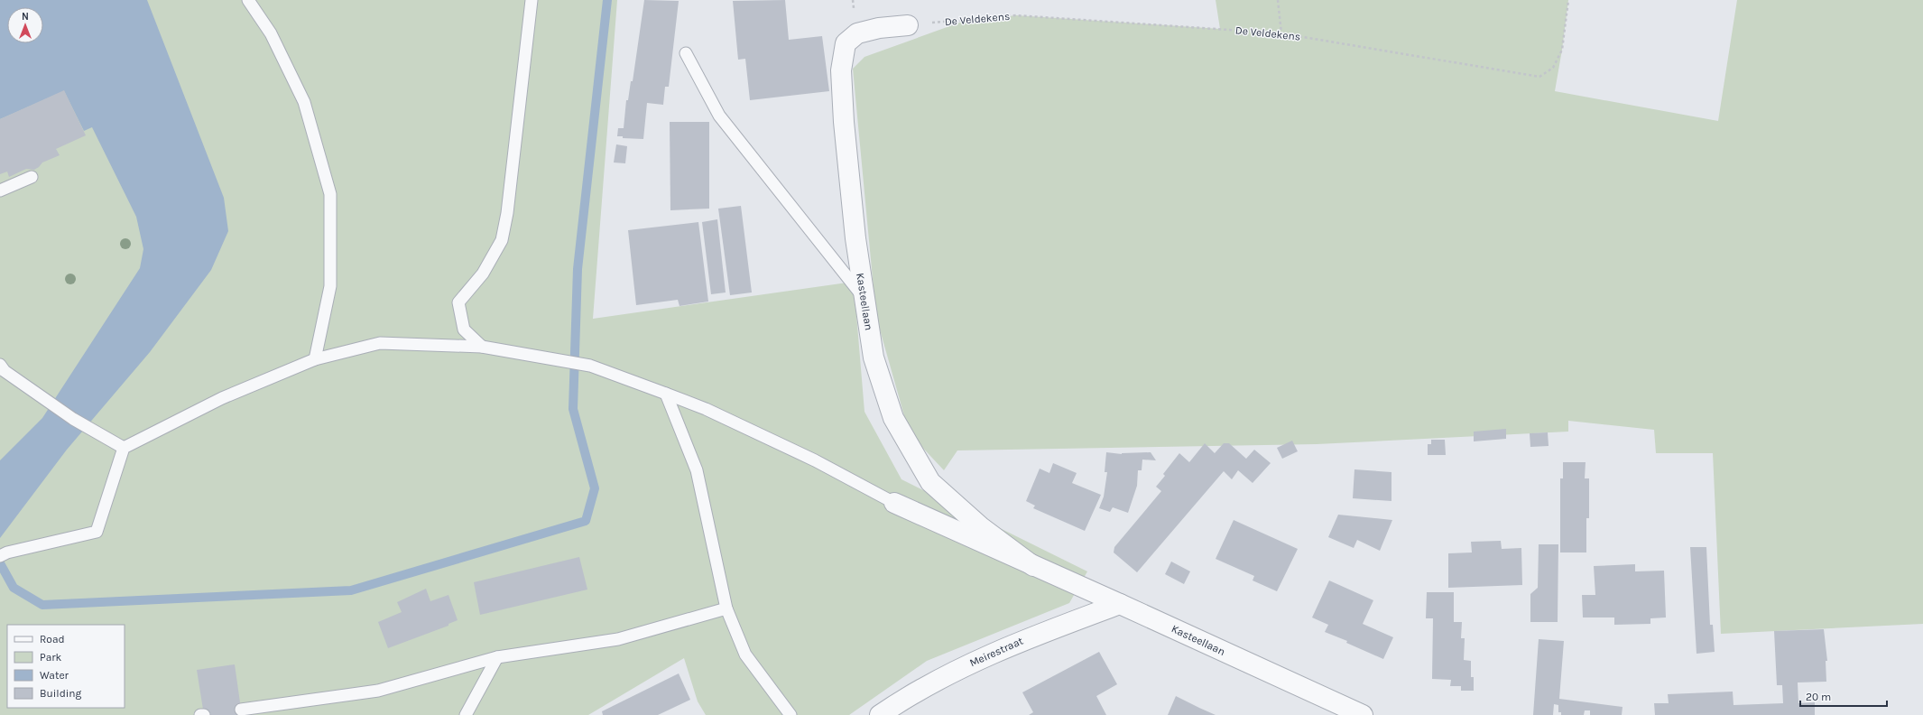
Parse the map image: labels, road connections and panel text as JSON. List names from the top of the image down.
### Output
{
  "streets": {
    "street": ["Kasteellaan", "Meirestraat"],
    "path": ["De Veldekens"]
  },
  "crossings": [
    ["De Veldekens", "Kasteellaan"],
    ["Kasteellaan", "Meirestraat"]
  ],
  "legend": [
    "Road",
    "Park",
    "Water",
    "Building"
  ],
  "scale_bar": "20 m",
  "north": "top"
}
